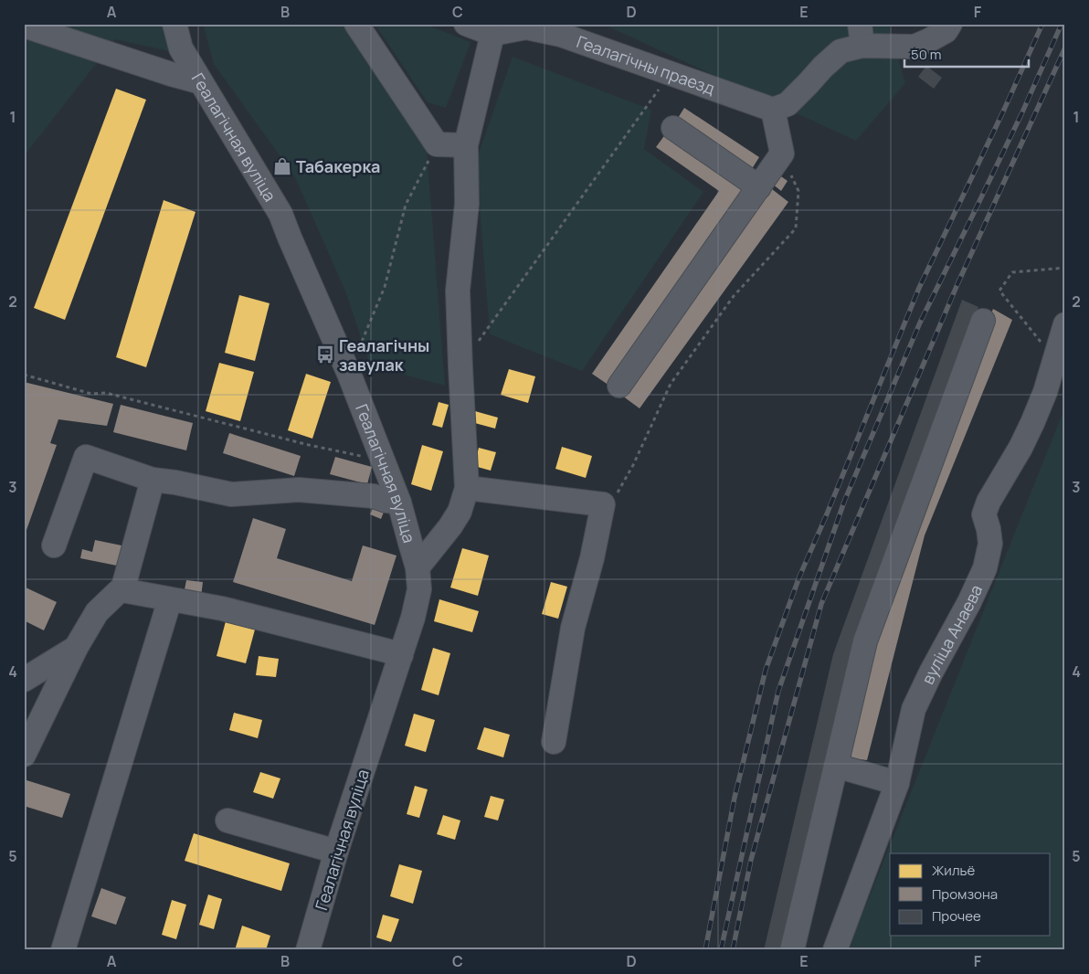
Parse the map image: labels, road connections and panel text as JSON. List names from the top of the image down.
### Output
{
  "streets": {
    "street": ["Геалагічны праезд", "Геалагічная вуліца", "вуліца Анаева"]
  },
  "places": {
    "shop": ["Табакерка"],
    "bus stop": ["Геалагічны завулак"]
  },
  "legend": ["Жильё", "Промзона", "Прочее"],
  "scale_bar": "50 m",
  "grid": {
    "columns": [
      "A",
      "B",
      "C",
      "D",
      "E",
      "F"
    ],
    "rows": [
      "1",
      "2",
      "3",
      "4",
      "5"
    ]
  }
}
